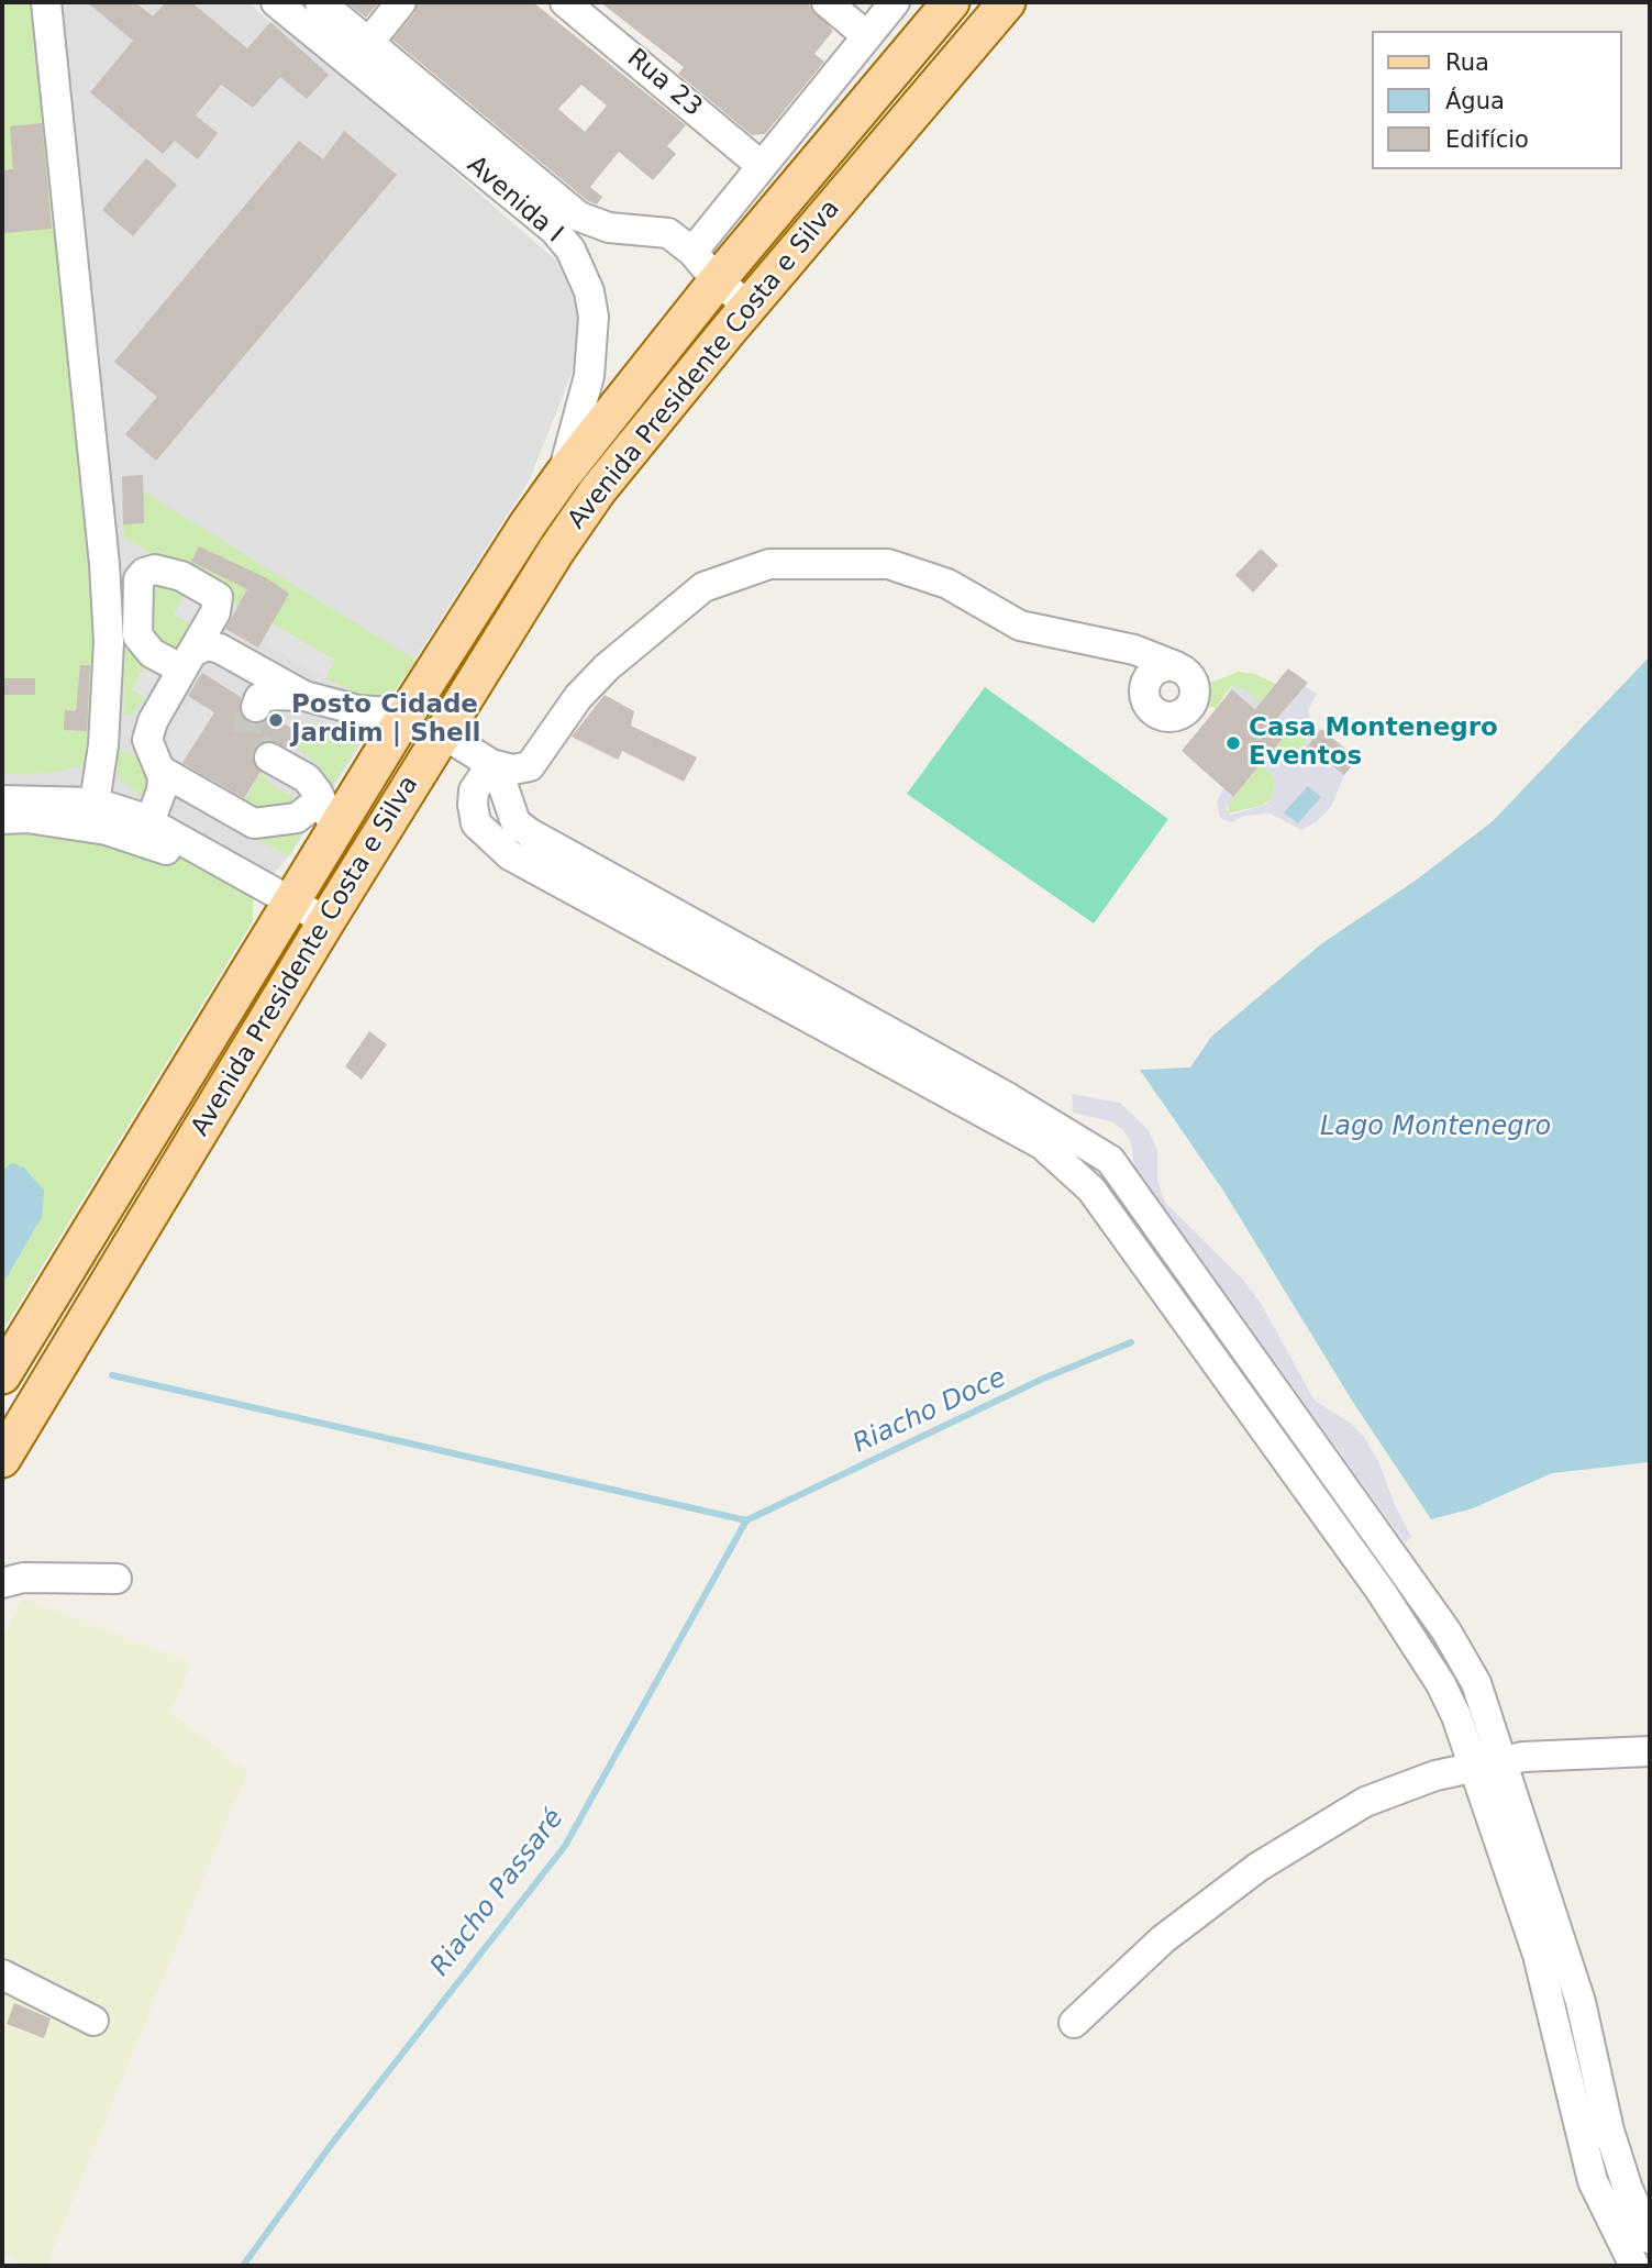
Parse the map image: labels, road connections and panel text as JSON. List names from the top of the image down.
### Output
{
  "streets": {
    "main road": ["Avenida Presidente Costa e Silva"],
    "street": ["Rua 23", "Avenida I"]
  },
  "crossings": [
    ["Avenida I", "Avenida Presidente Costa e Silva"]
  ],
  "water": ["Lago Montenegro", "Riacho Doce", "Riacho Passaré"],
  "places": ["Posto Cidade Jardim | Shell", "Casa Montenegro Eventos"],
  "legend": ["Rua", "Água", "Edifício"]
}
